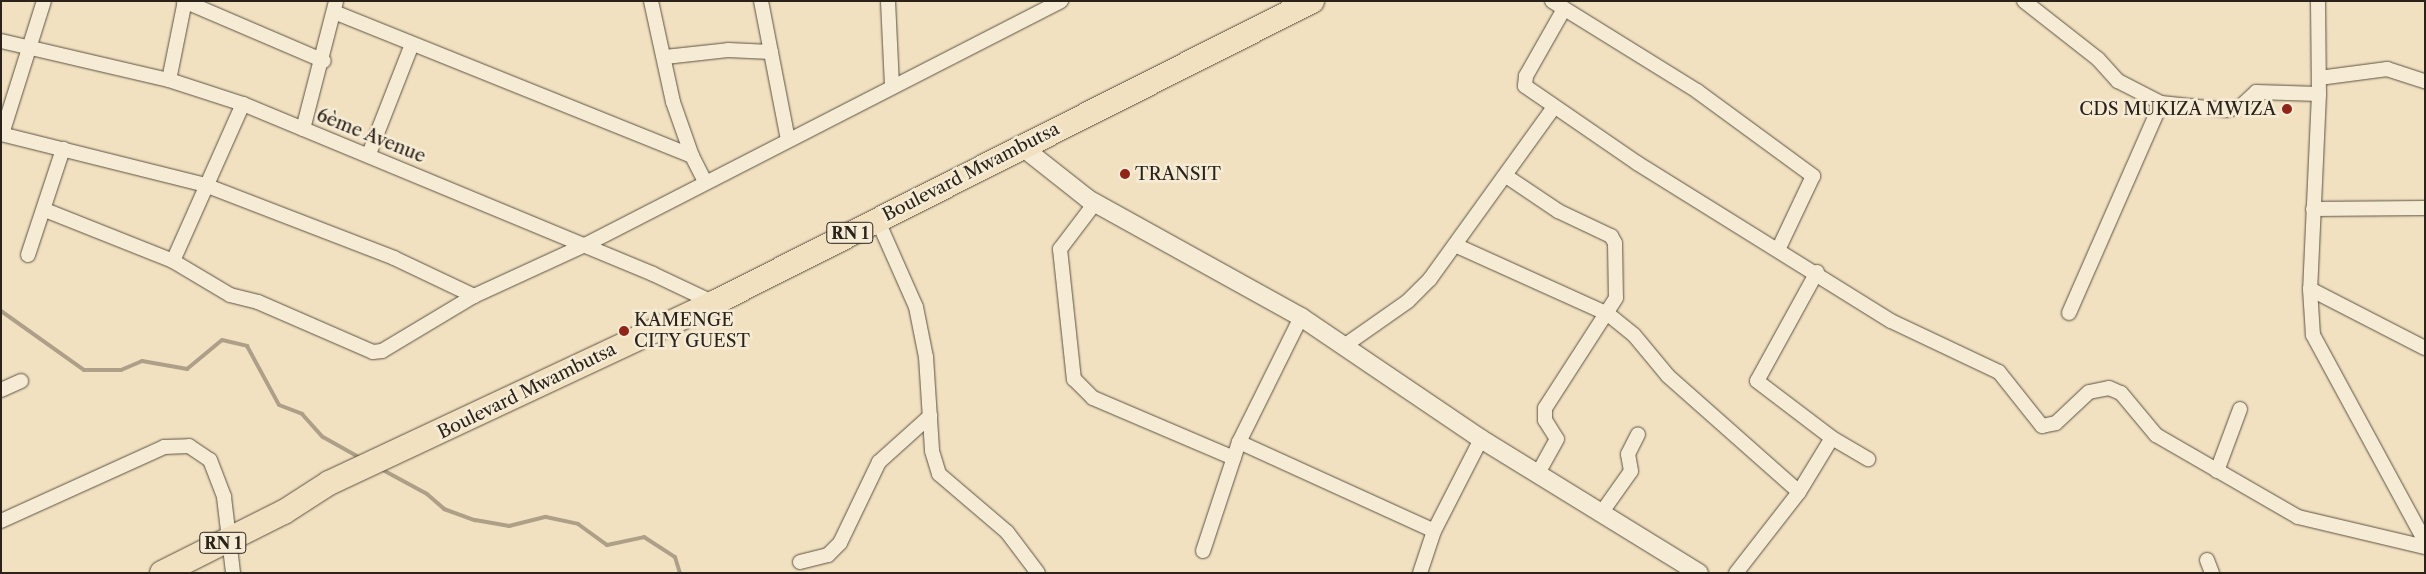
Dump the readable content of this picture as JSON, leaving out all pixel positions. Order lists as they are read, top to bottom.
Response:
{
  "streets": {
    "highway": ["Boulevard Mwambutsa", "RN 1"],
    "street": ["6ème Avenue"]
  },
  "crossings": [
    ["6ème Avenue", "Boulevard Mwambutsa"]
  ],
  "places": ["CDS MUKIZA MWIZA", "TRANSIT", "KAMENGE CITY GUEST"]
}
